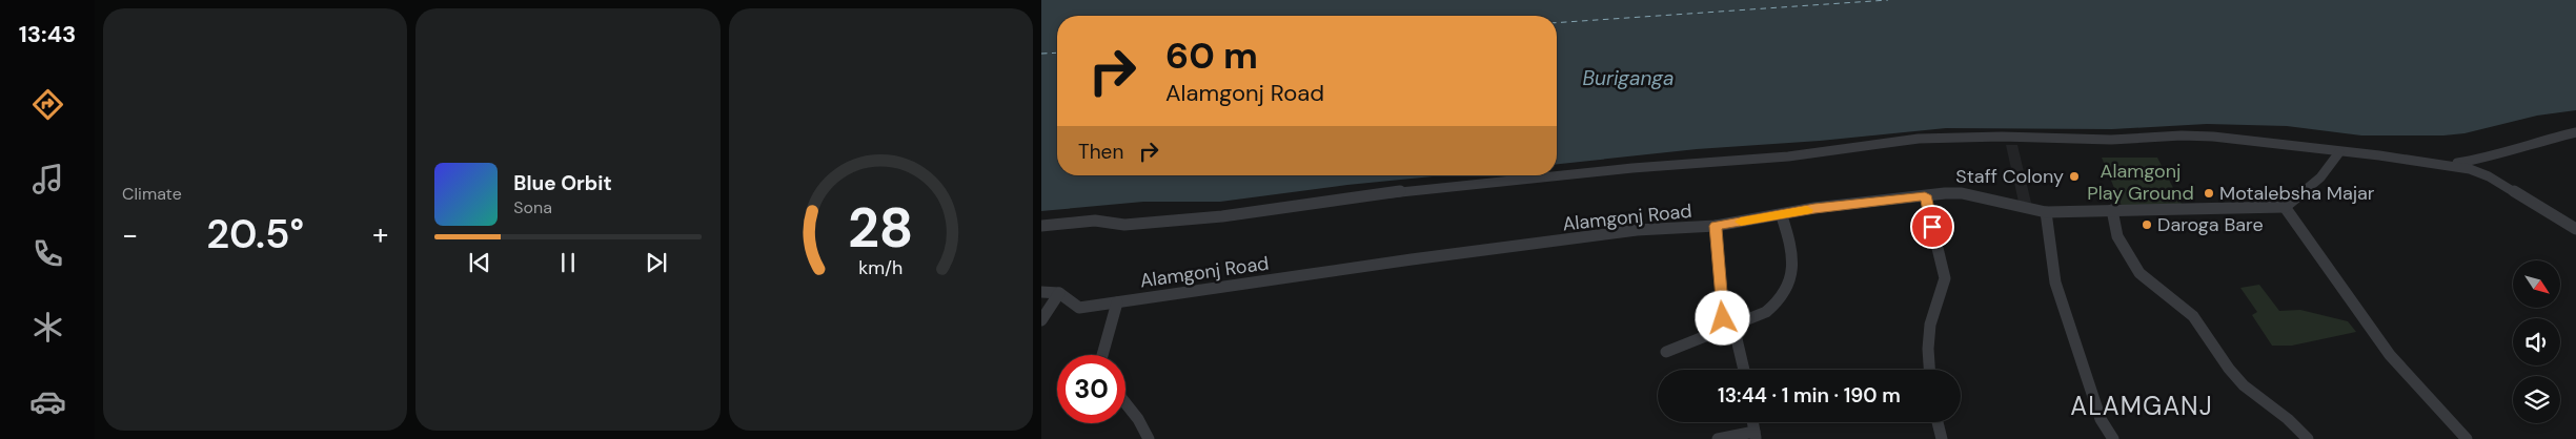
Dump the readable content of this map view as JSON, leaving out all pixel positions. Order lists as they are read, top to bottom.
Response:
{
  "streets": {
    "street": ["Alamgonj Road"]
  },
  "districts": ["ALAMGANJ"],
  "water": ["Buriganga"],
  "parks": ["Alamgonj Play Ground"],
  "places": ["Staff Colony", "Motalebsha Majar", "Daroga Bare"],
  "north": "bottom right",
  "page": {
    "tabs": "13:43",
    "tile": "Climate",
    "turn": ["60 m", "Alamgonj Road"],
    "then": "Then",
    "song": ["Blue Orbit", "Sona"],
    "heat": ["−", "20.5°", "+"],
    "limit": "30",
    "trip": "13:44 · 1 min · 190 m",
    "gauge": ["28", "km/h"]
  }
}
